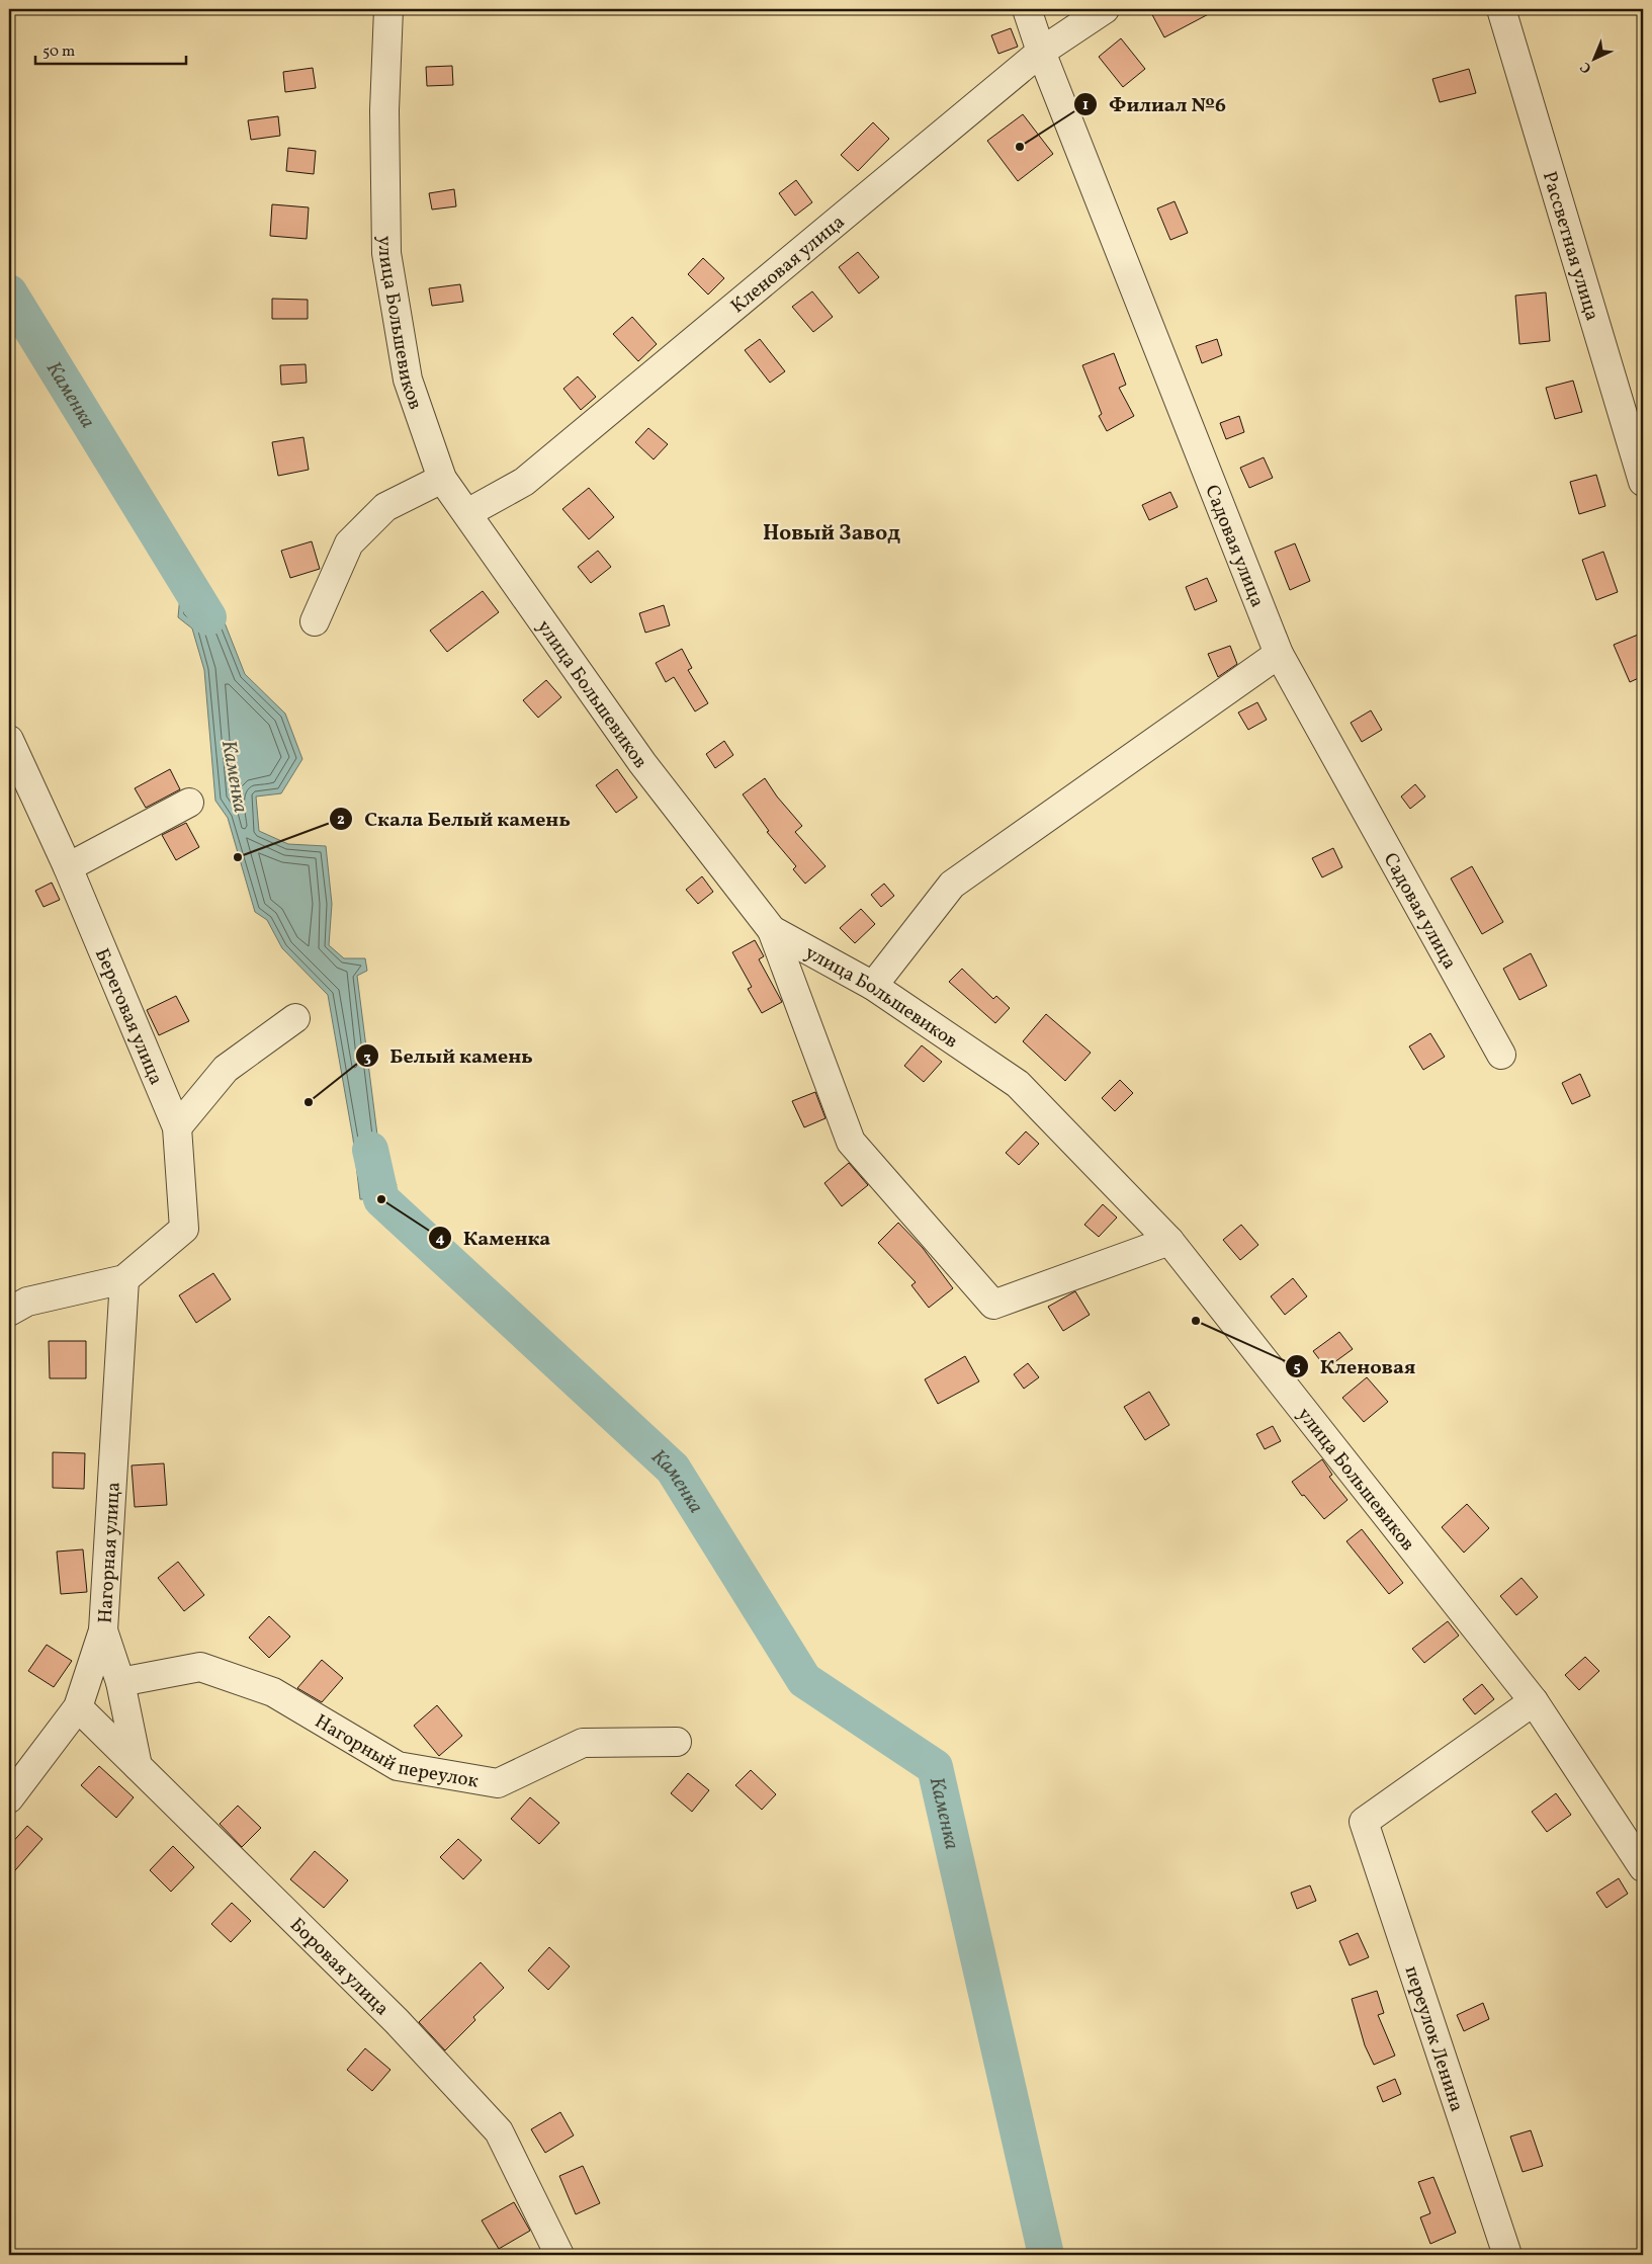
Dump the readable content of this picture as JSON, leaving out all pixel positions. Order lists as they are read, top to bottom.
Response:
{
  "streets": {
    "street": [
      "Рассветная улица",
      "Кленовая улица",
      "улица Большевиков",
      "Садовая улица",
      "Береговая улица",
      "Нагорная улица",
      "Нагорный переулок",
      "Боровая улица",
      "переулок Ленина"
    ]
  },
  "crossings": [
    ["Кленовая улица", "улица Большевиков"],
    ["Кленовая улица", "Садовая улица"],
    ["улица Большевиков", "переулок Ленина"],
    ["Береговая улица", "Нагорная улица"],
    ["Нагорная улица", "Боровая улица"]
  ],
  "districts": ["Новый Завод"],
  "water": ["Каменка"],
  "places": [
    "Филиал №6",
    "Скала Белый камень",
    "Белый камень",
    "Каменка",
    "Кленовая"
  ],
  "scale_bar": "50 m",
  "north": "bottom left"
}
